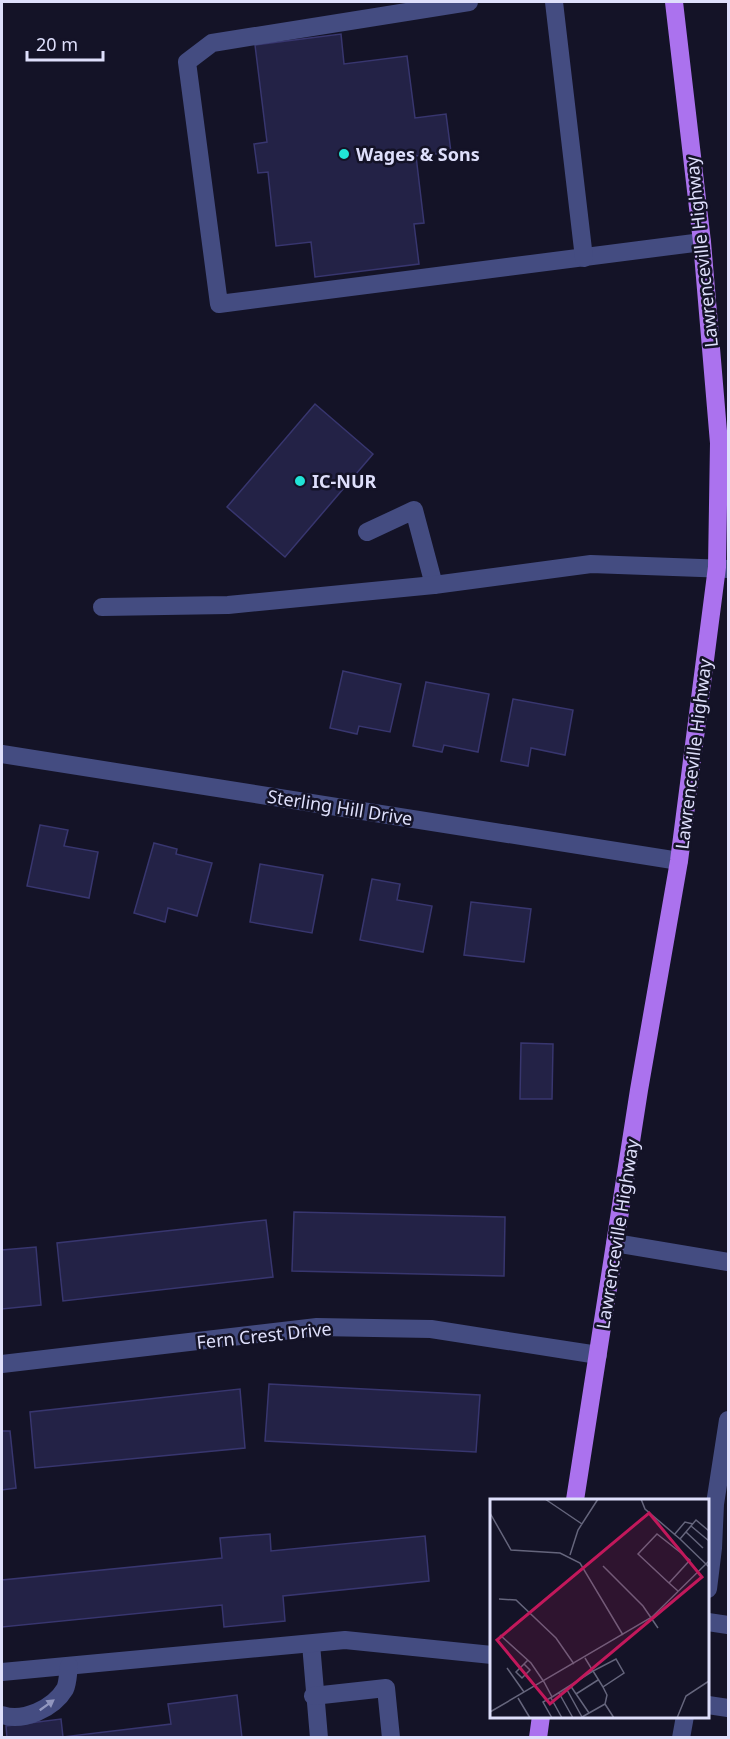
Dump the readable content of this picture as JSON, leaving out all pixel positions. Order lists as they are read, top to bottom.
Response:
{
  "streets": {
    "main road": ["Lawrenceville Highway"],
    "street": ["Sterling Hill Drive", "Fern Crest Drive"]
  },
  "crossings": [
    ["Lawrenceville Highway", "Sterling Hill Drive"],
    ["Lawrenceville Highway", "Fern Crest Drive"]
  ],
  "places": ["Wages & Sons", "IC-NUR"],
  "scale_bar": "20 m"
}
